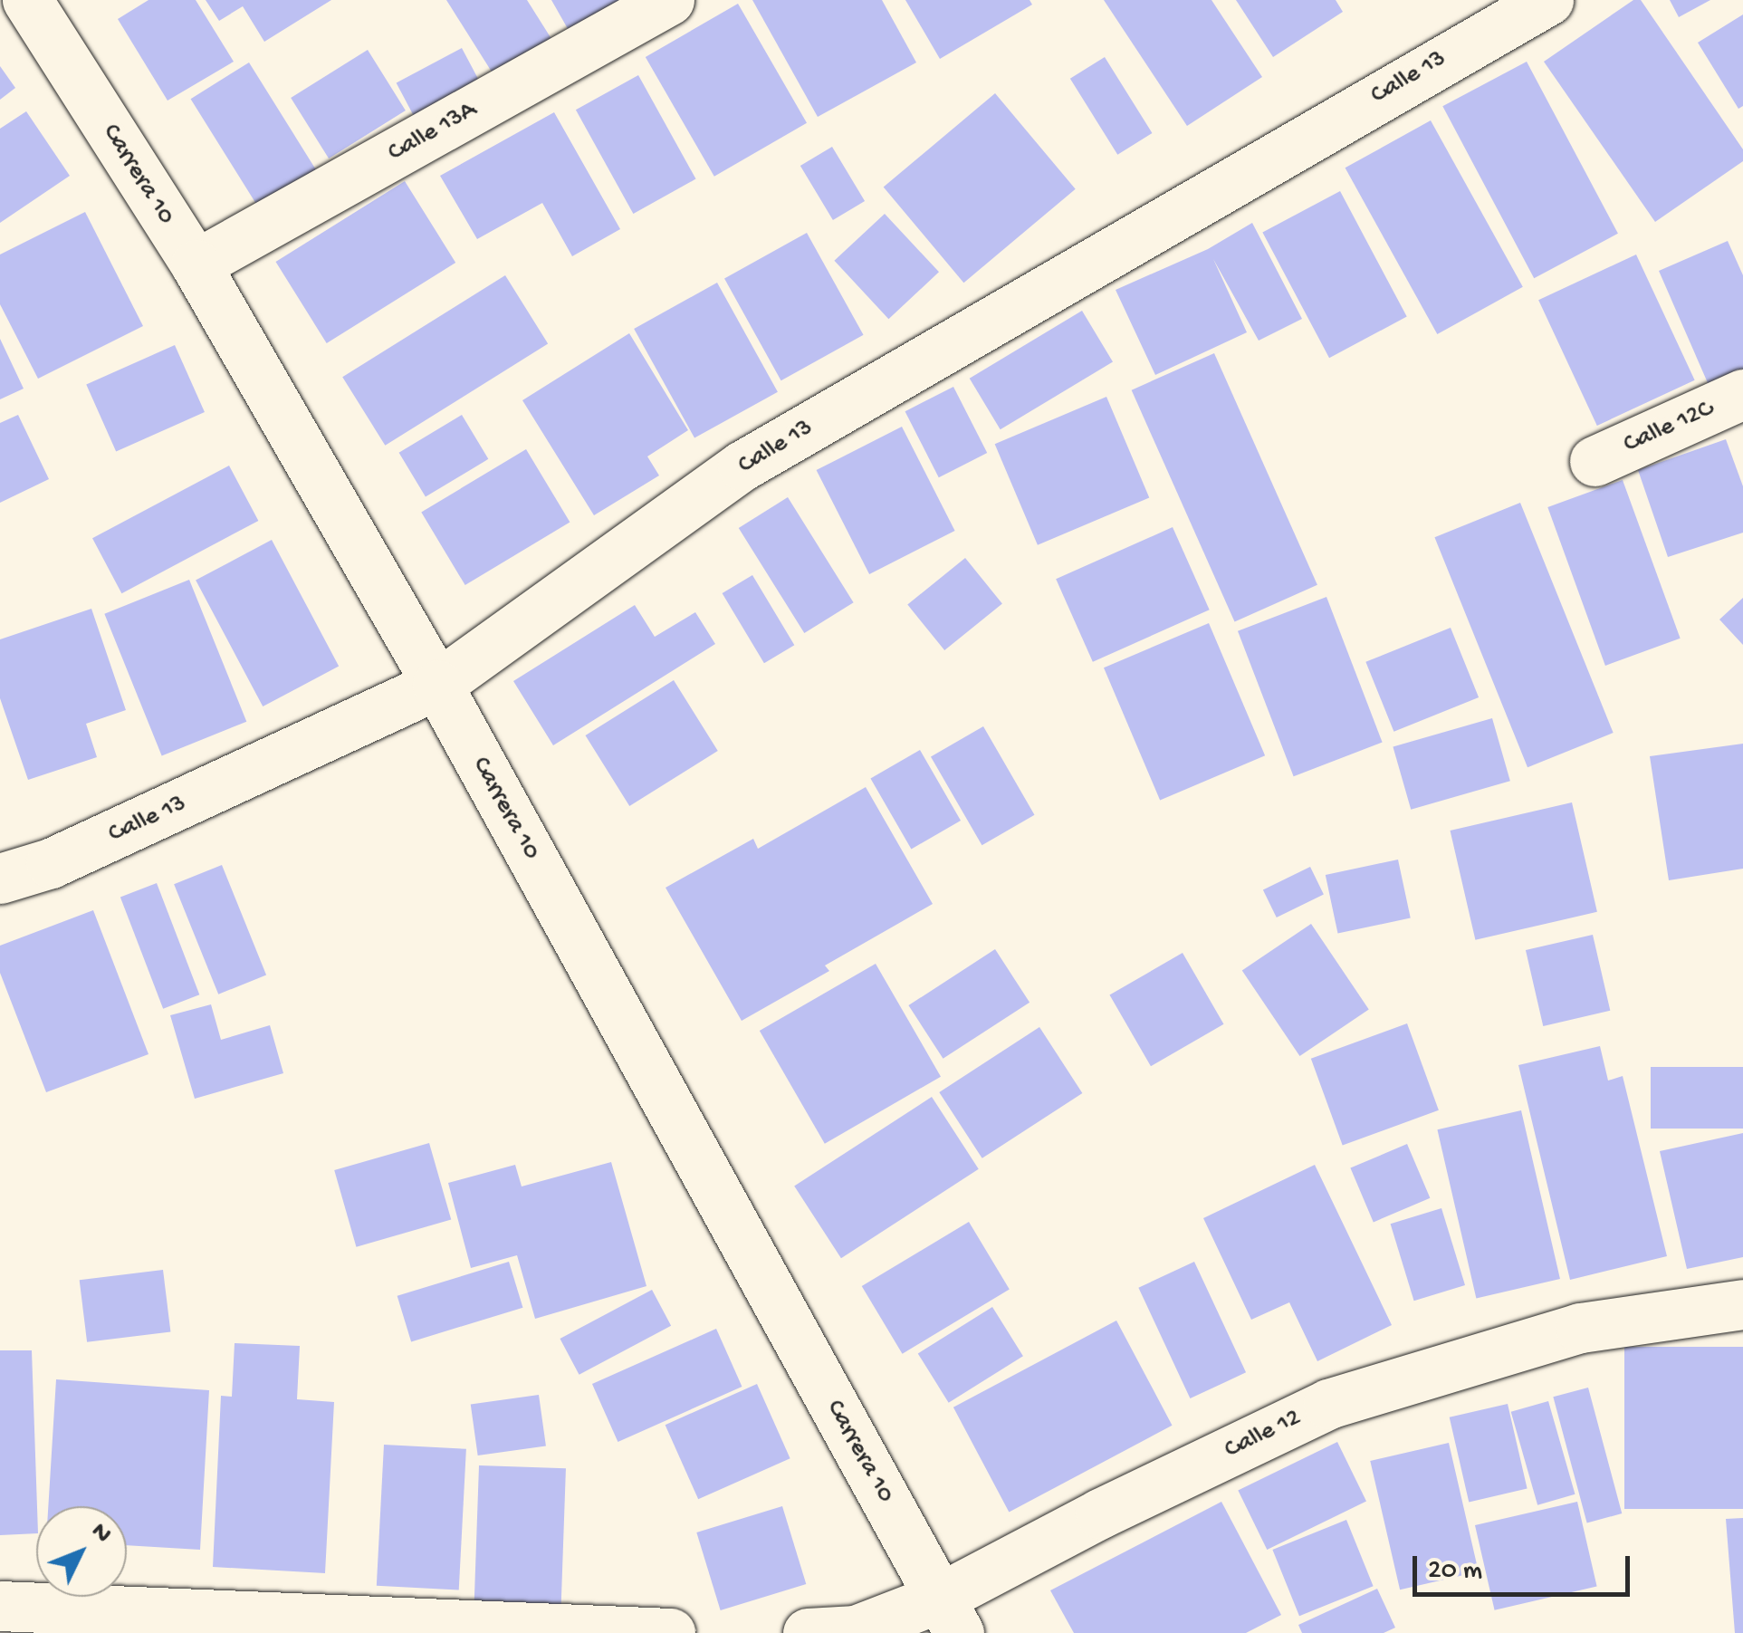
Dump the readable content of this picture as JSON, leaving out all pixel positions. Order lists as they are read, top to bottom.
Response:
{
  "streets": {
    "street": [
      "Calle 13",
      "Calle 13A",
      "Carrera 10",
      "Calle 12C",
      "Calle 12"
    ]
  },
  "crossings": [
    ["Calle 13", "Carrera 10"],
    ["Calle 13A", "Carrera 10"],
    ["Carrera 10", "Calle 12"]
  ],
  "scale_bar": "20 m",
  "north": "top right"
}
